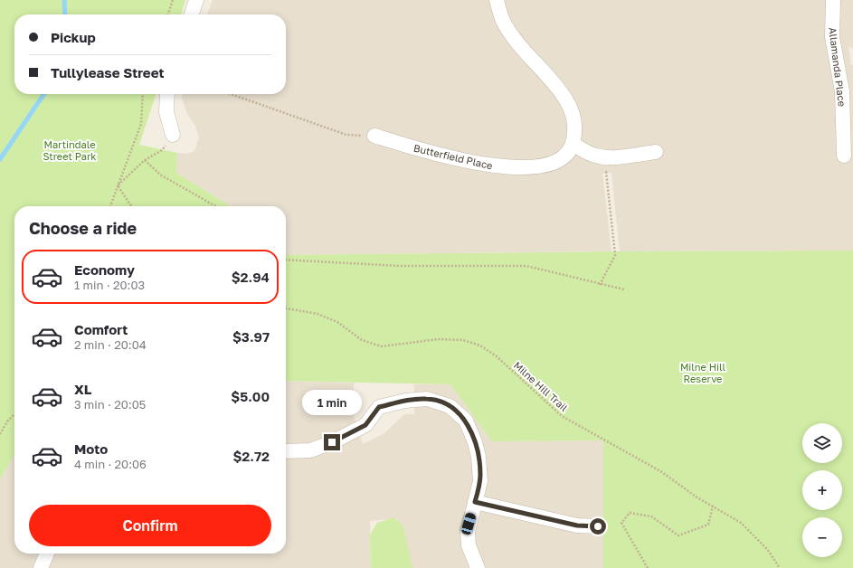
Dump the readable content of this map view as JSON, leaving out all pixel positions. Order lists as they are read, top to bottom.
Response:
{
  "streets": {
    "street": ["Allamanda Place", "Butterfield Place"],
    "path": ["Milne Hill Trail"]
  },
  "parks": ["Martindale Street Park", "Milne Hill Reserve"],
  "page": {
    "banner": ["Pickup", "Tullylease Street"],
    "heading": "Choose a ride",
    "list": [
      {
        "name": "Economy",
        "note": "1 min · 20:03",
        "value": "$2.94"
      },
      {
        "name": "Comfort",
        "note": "2 min · 20:04",
        "value": "$3.97"
      },
      {
        "name": "XL",
        "note": "3 min · 20:05",
        "value": "$5.00"
      },
      {
        "name": "Moto",
        "note": "4 min · 20:06",
        "value": "$2.72"
      }
    ],
    "bubble": "1 min",
    "map_buttons": ["+", "−"],
    "buttons": "Confirm"
  }
}
